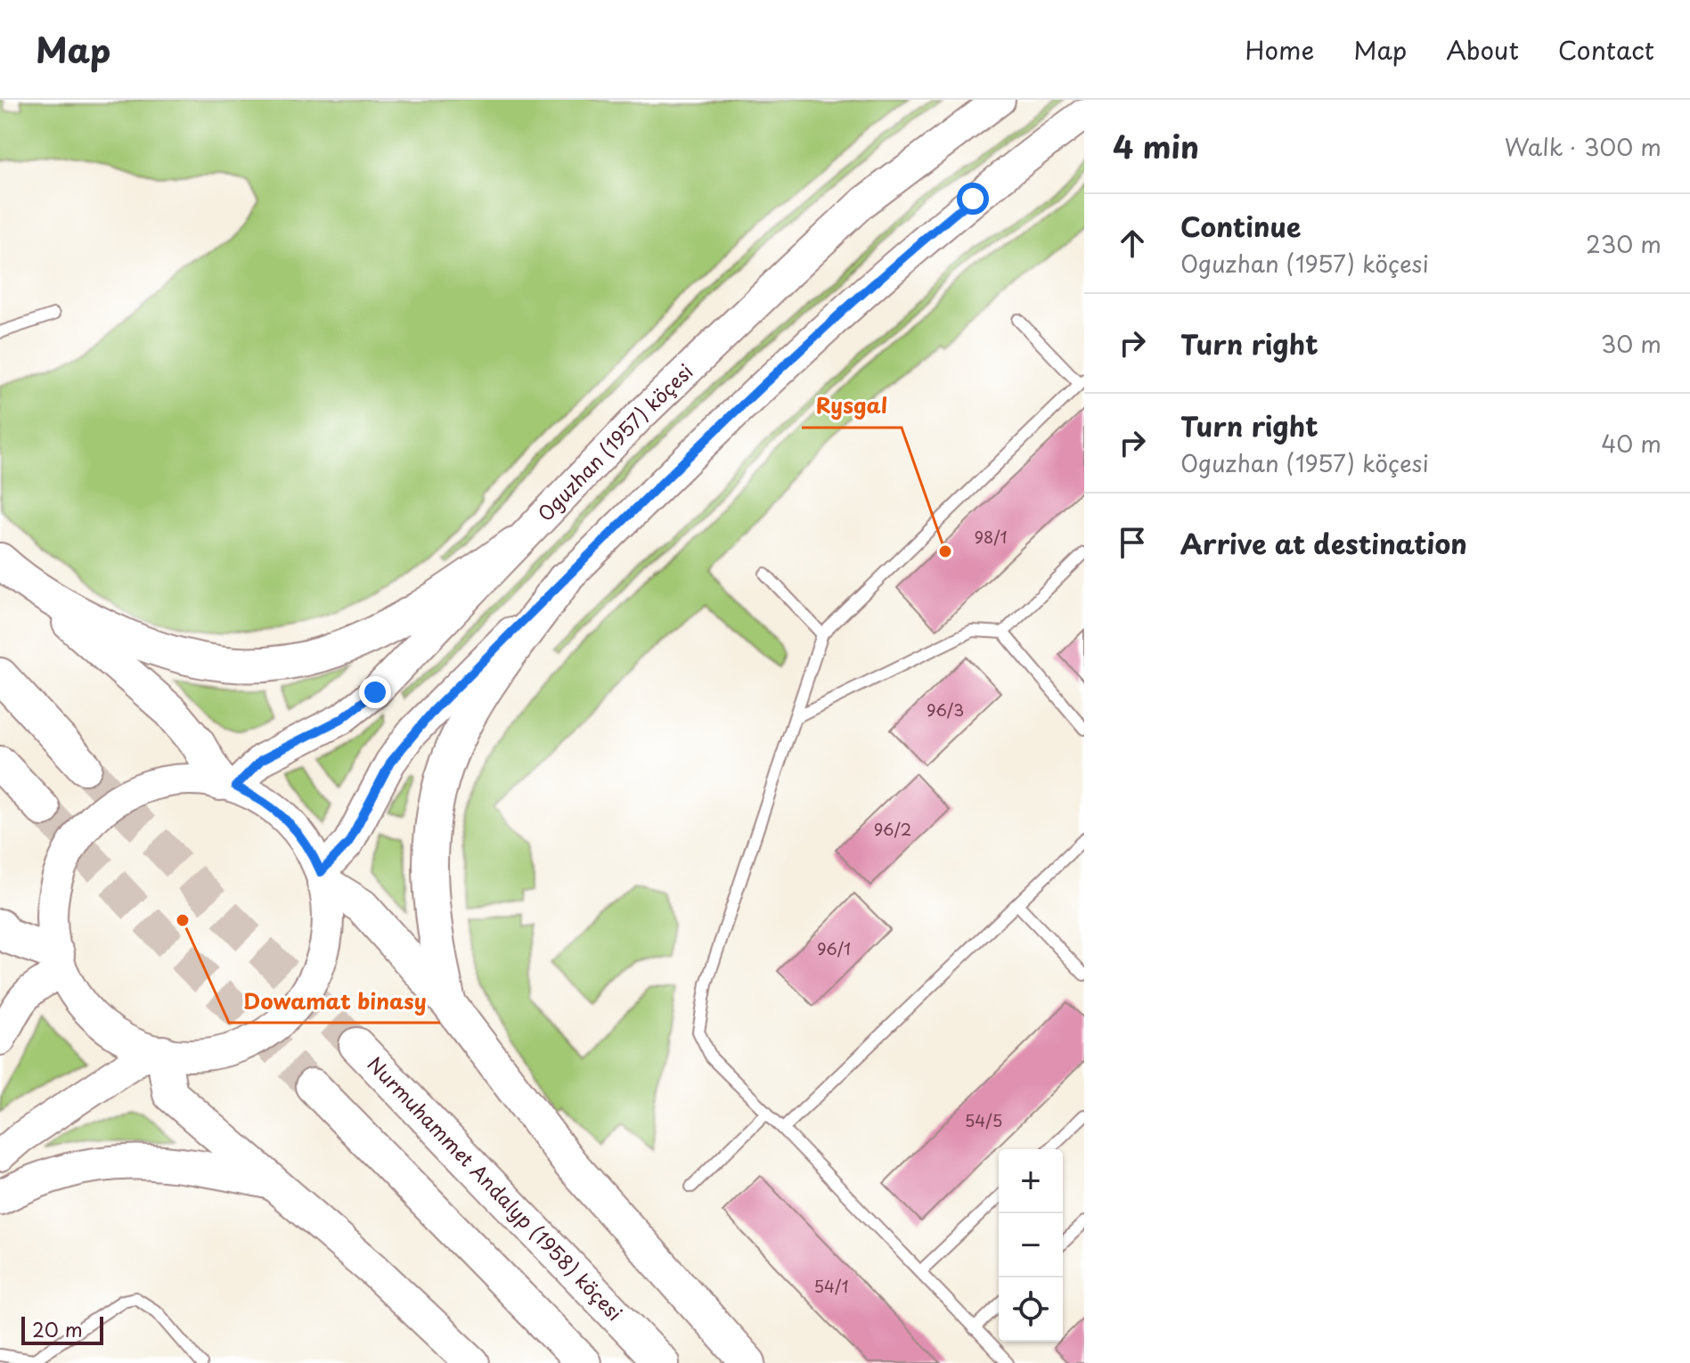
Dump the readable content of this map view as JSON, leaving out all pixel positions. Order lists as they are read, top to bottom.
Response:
{
  "streets": {
    "main road": ["Oguzhan (1957) köçesi", "Nurmuhammet Andalyp (1958) köçesi"]
  },
  "places": ["Rysgal", "Dowamat binasy"],
  "house_numbers": [
    "98/1",
    "96/3",
    "96/2",
    "96/1",
    "54/5",
    "54/1"
  ],
  "scale_bar": "20 m",
  "page": {
    "header": "Map",
    "nav": [
      "Home",
      "Map",
      "About",
      "Contact"
    ],
    "heading": ["4 min", "Walk · 300 m"],
    "list": [
      ["Continue", "Oguzhan (1957) köçesi", "230 m"],
      ["Turn right", "30 m"],
      ["Turn right", "Oguzhan (1957) köçesi", "40 m"],
      "Arrive at destination"
    ],
    "map_buttons": ["+", "−"],
    "scale": "20 m"
  }
}
